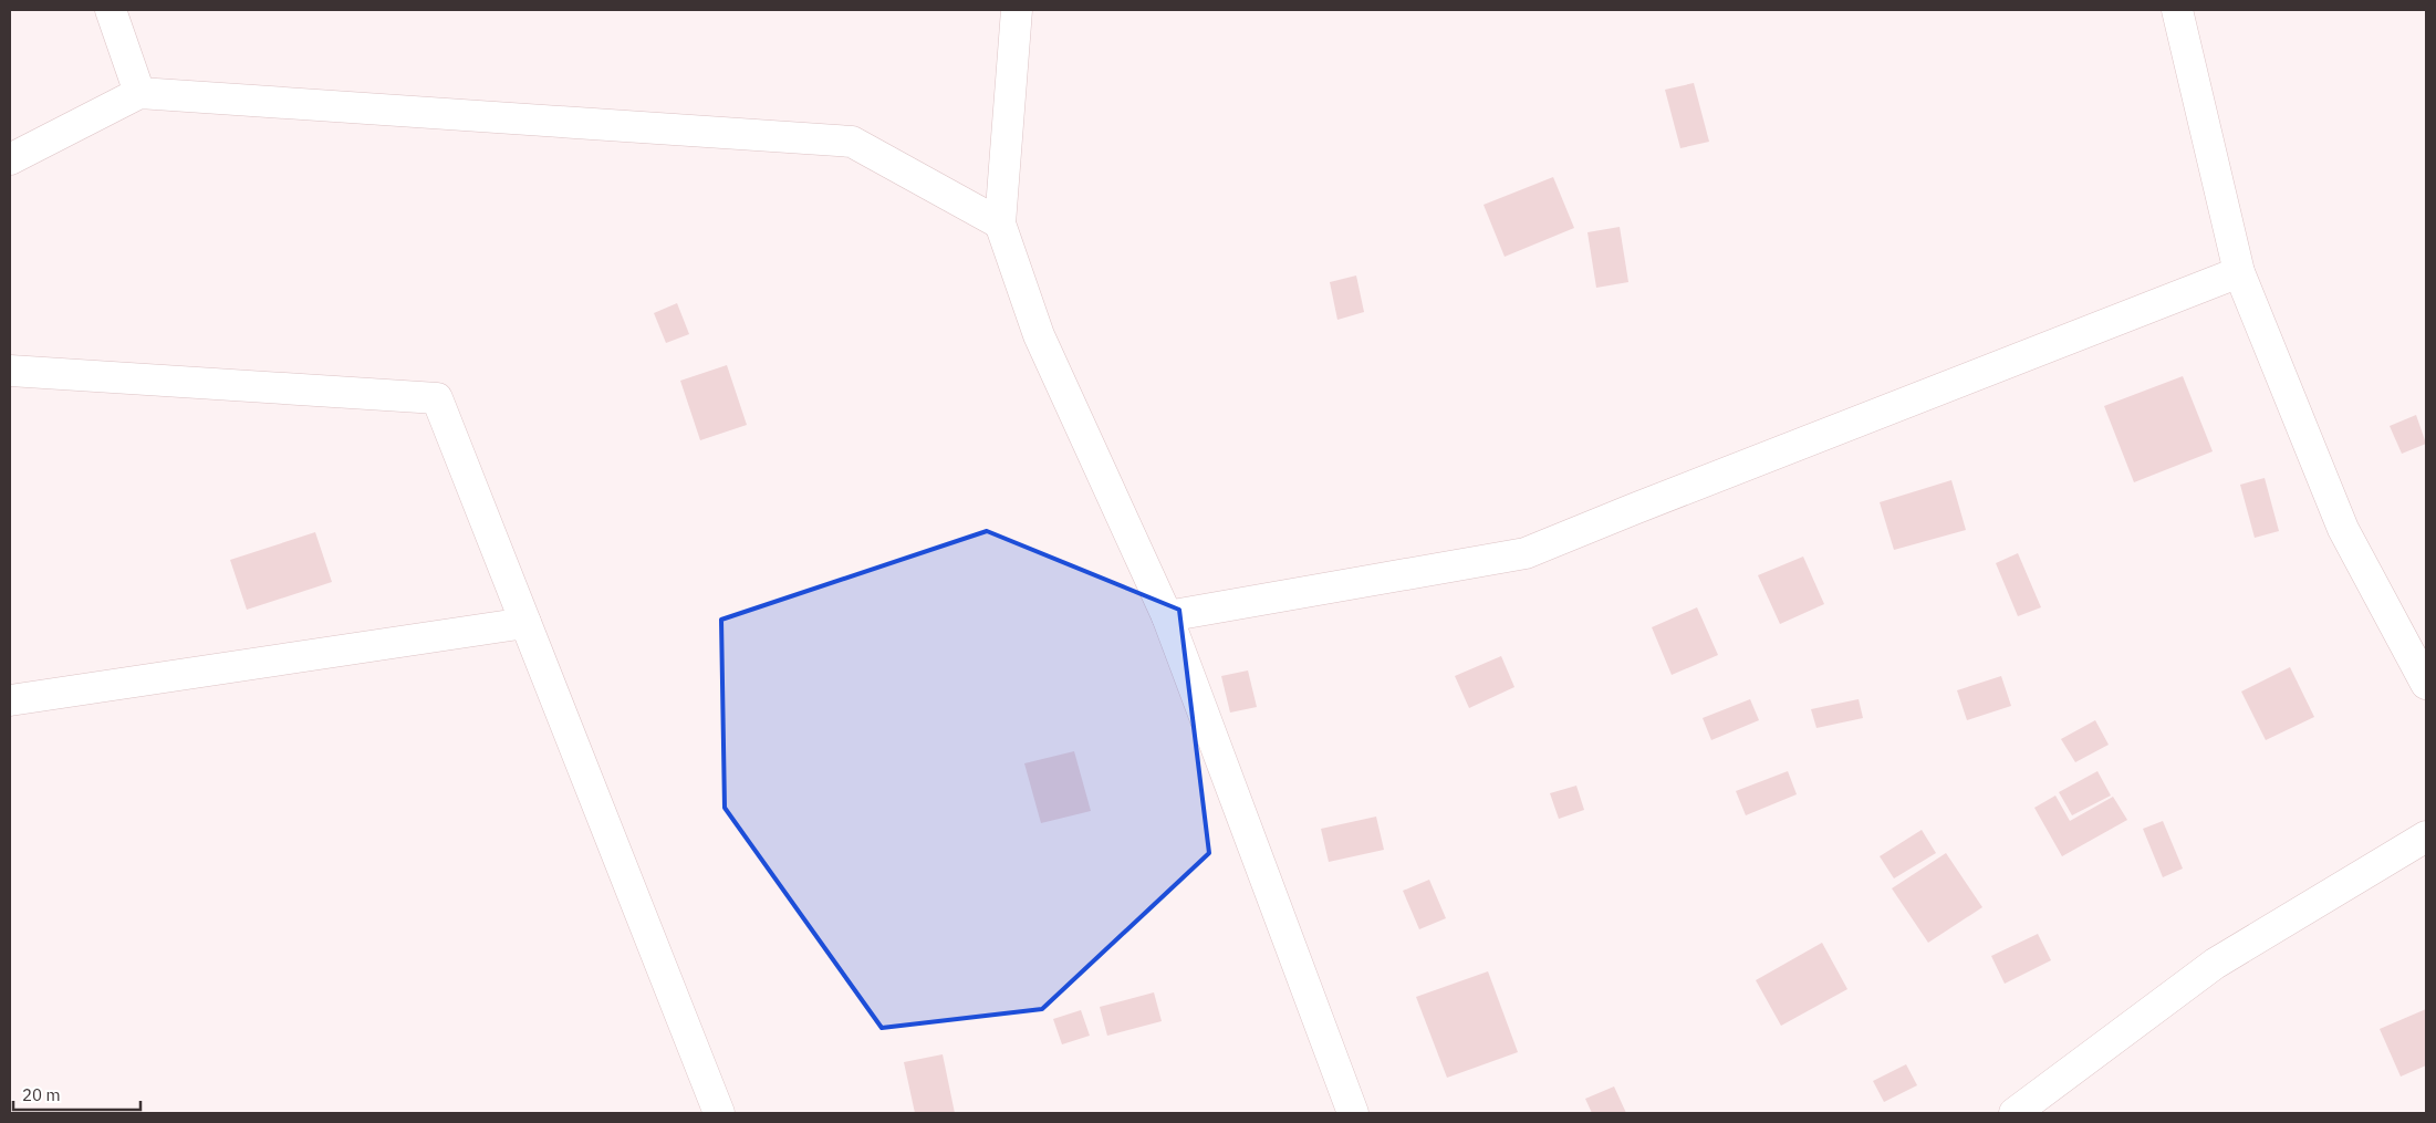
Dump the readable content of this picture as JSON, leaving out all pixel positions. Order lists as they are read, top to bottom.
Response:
{
  "scale_bar": "20 m"
}
